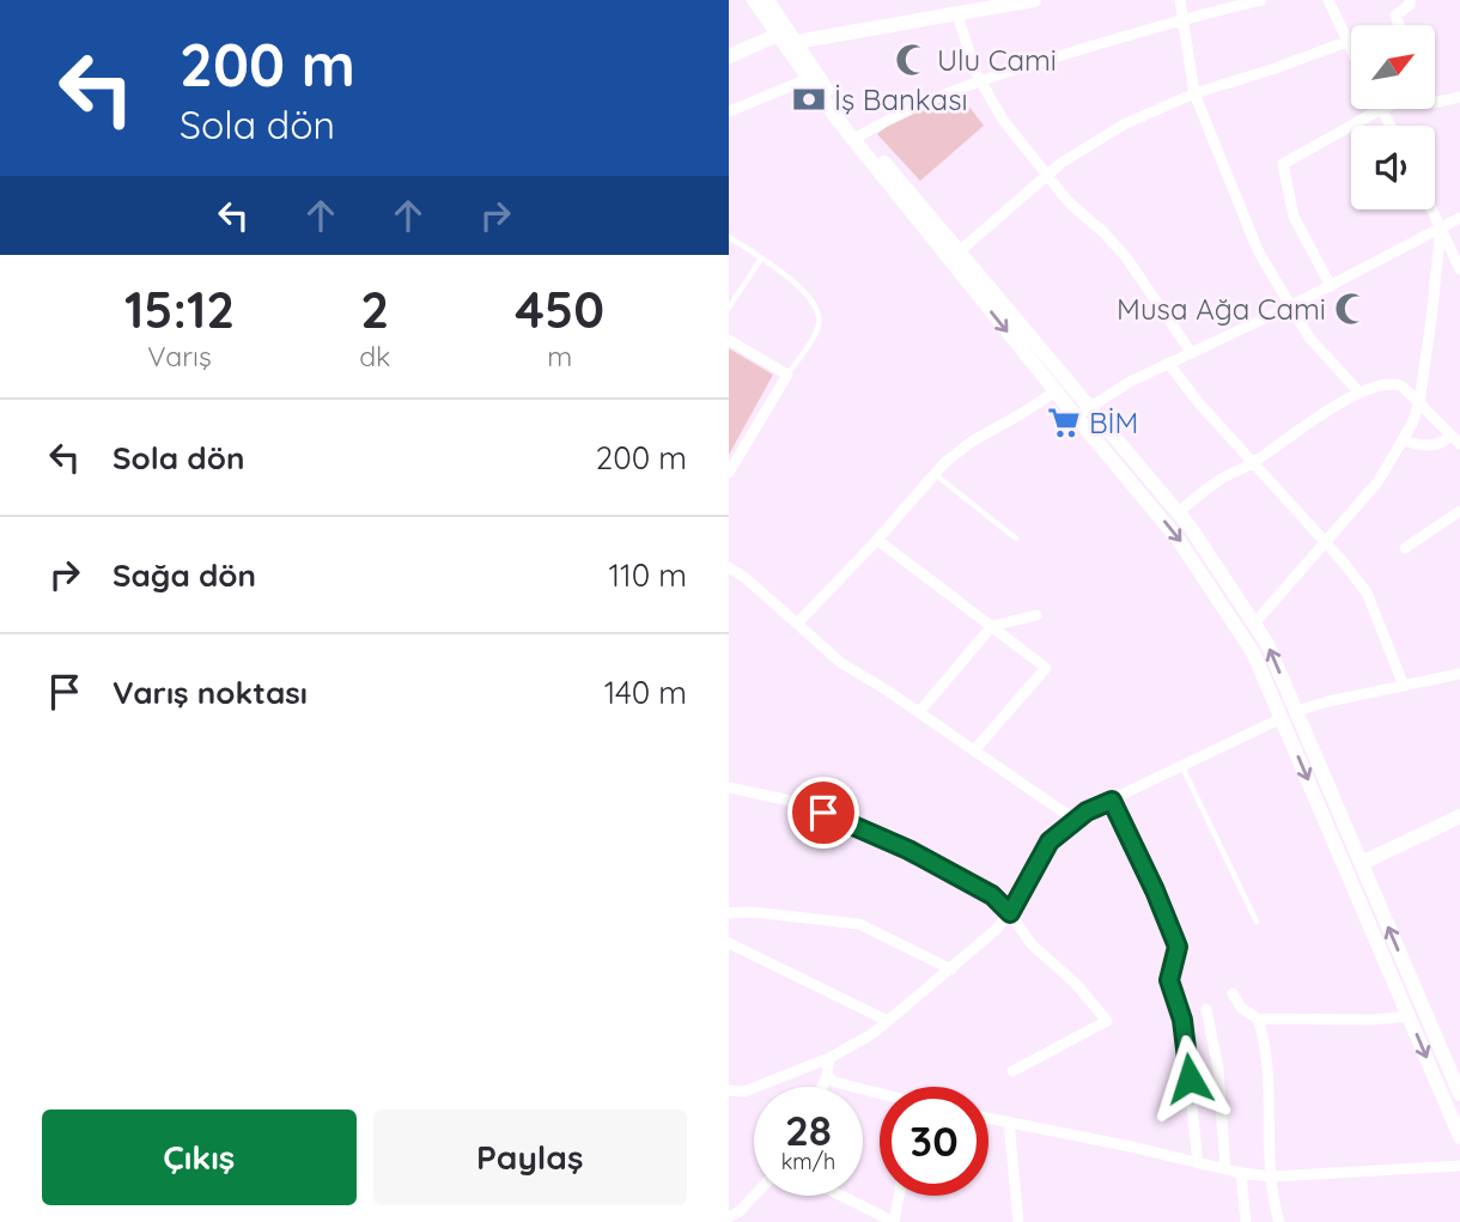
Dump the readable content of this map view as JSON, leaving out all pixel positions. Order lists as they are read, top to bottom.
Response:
{
  "places": {
    "mosque": ["Ulu Cami", "Musa Ağa Cami"],
    "bank": ["İş Bankası"],
    "supermarket": ["BİM"]
  },
  "north": "top right",
  "page": {
    "turn": ["200 m", "Sola dön"],
    "eta": [
      "15:12",
      "Varış",
      "2",
      "dk",
      "450",
      "m"
    ],
    "list": [
      {
        "name": "Sola dön",
        "value": "200 m"
      },
      {
        "name": "Sağa dön",
        "value": "110 m"
      },
      {
        "name": "Varış noktası",
        "value": "140 m"
      }
    ],
    "speed": "28 km/h",
    "limit": "30",
    "buttons": ["Çıkış", "Paylaş"]
  }
}
